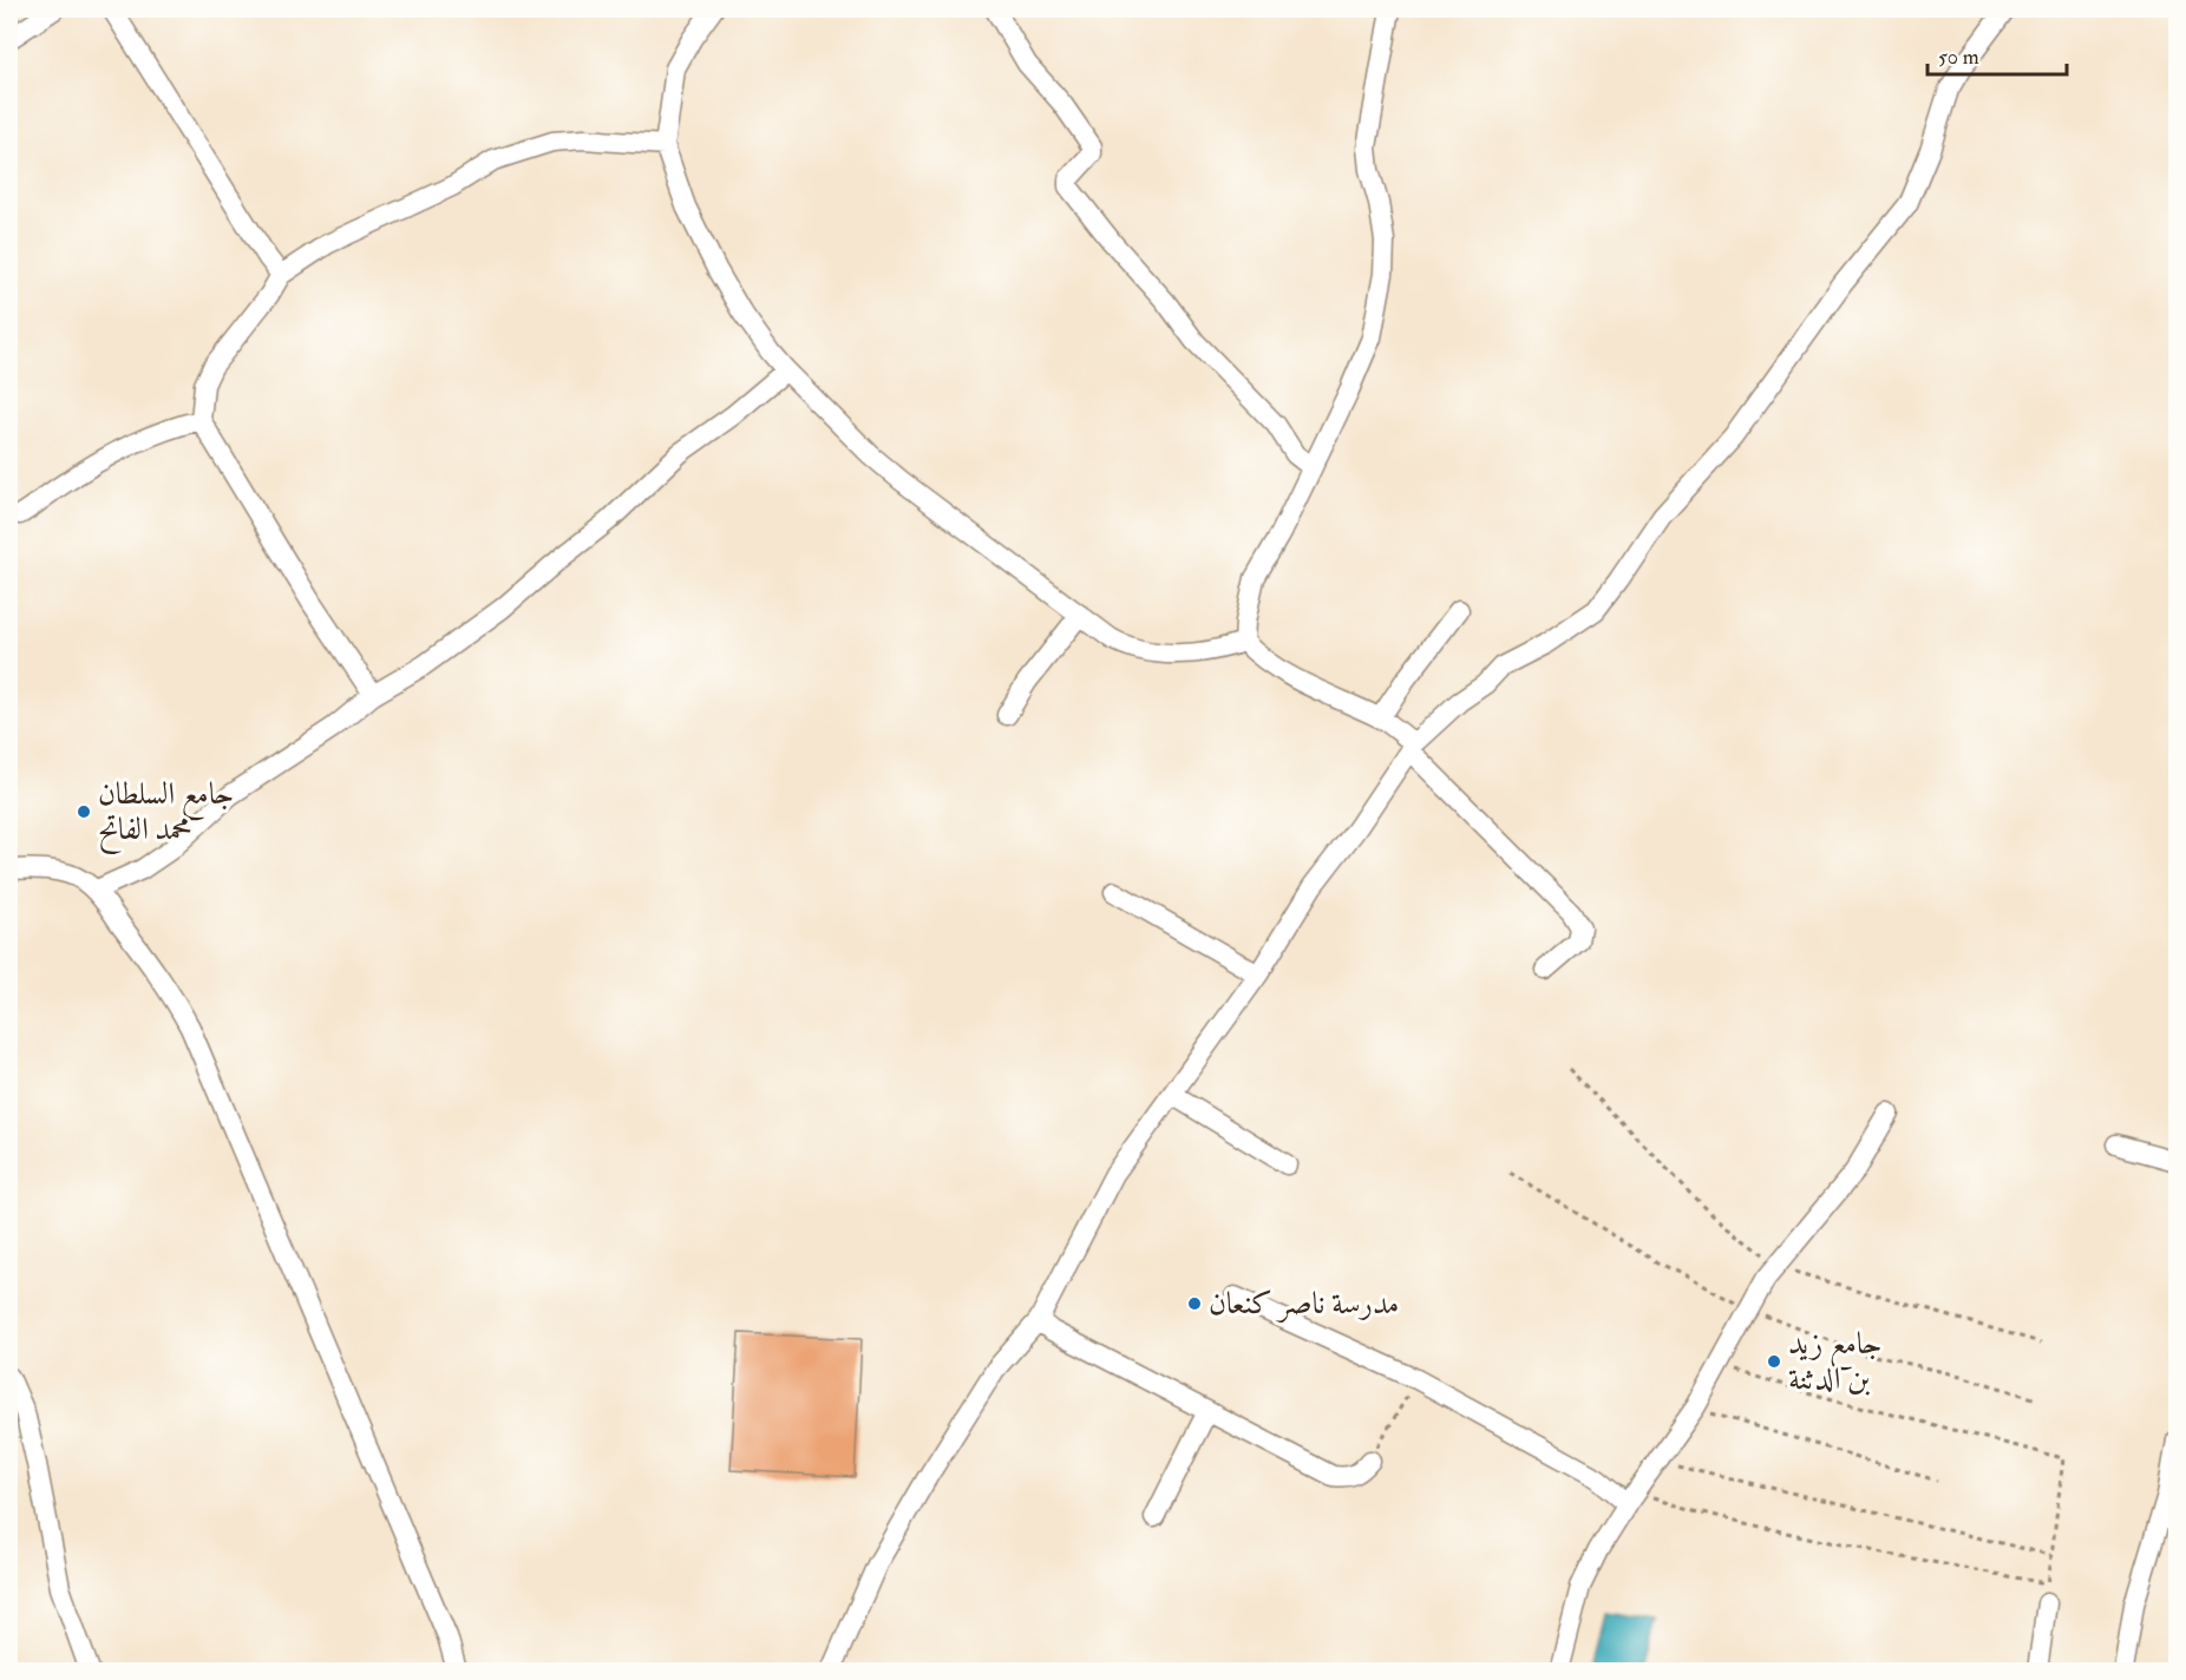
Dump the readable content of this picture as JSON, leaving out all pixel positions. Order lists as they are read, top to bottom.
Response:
{
  "places": ["جامع السلطان محمد الفاتح", "مدرسة ناصر كنعان", "جامع زيد بن الدثنة"],
  "scale_bar": "50 m"
}
